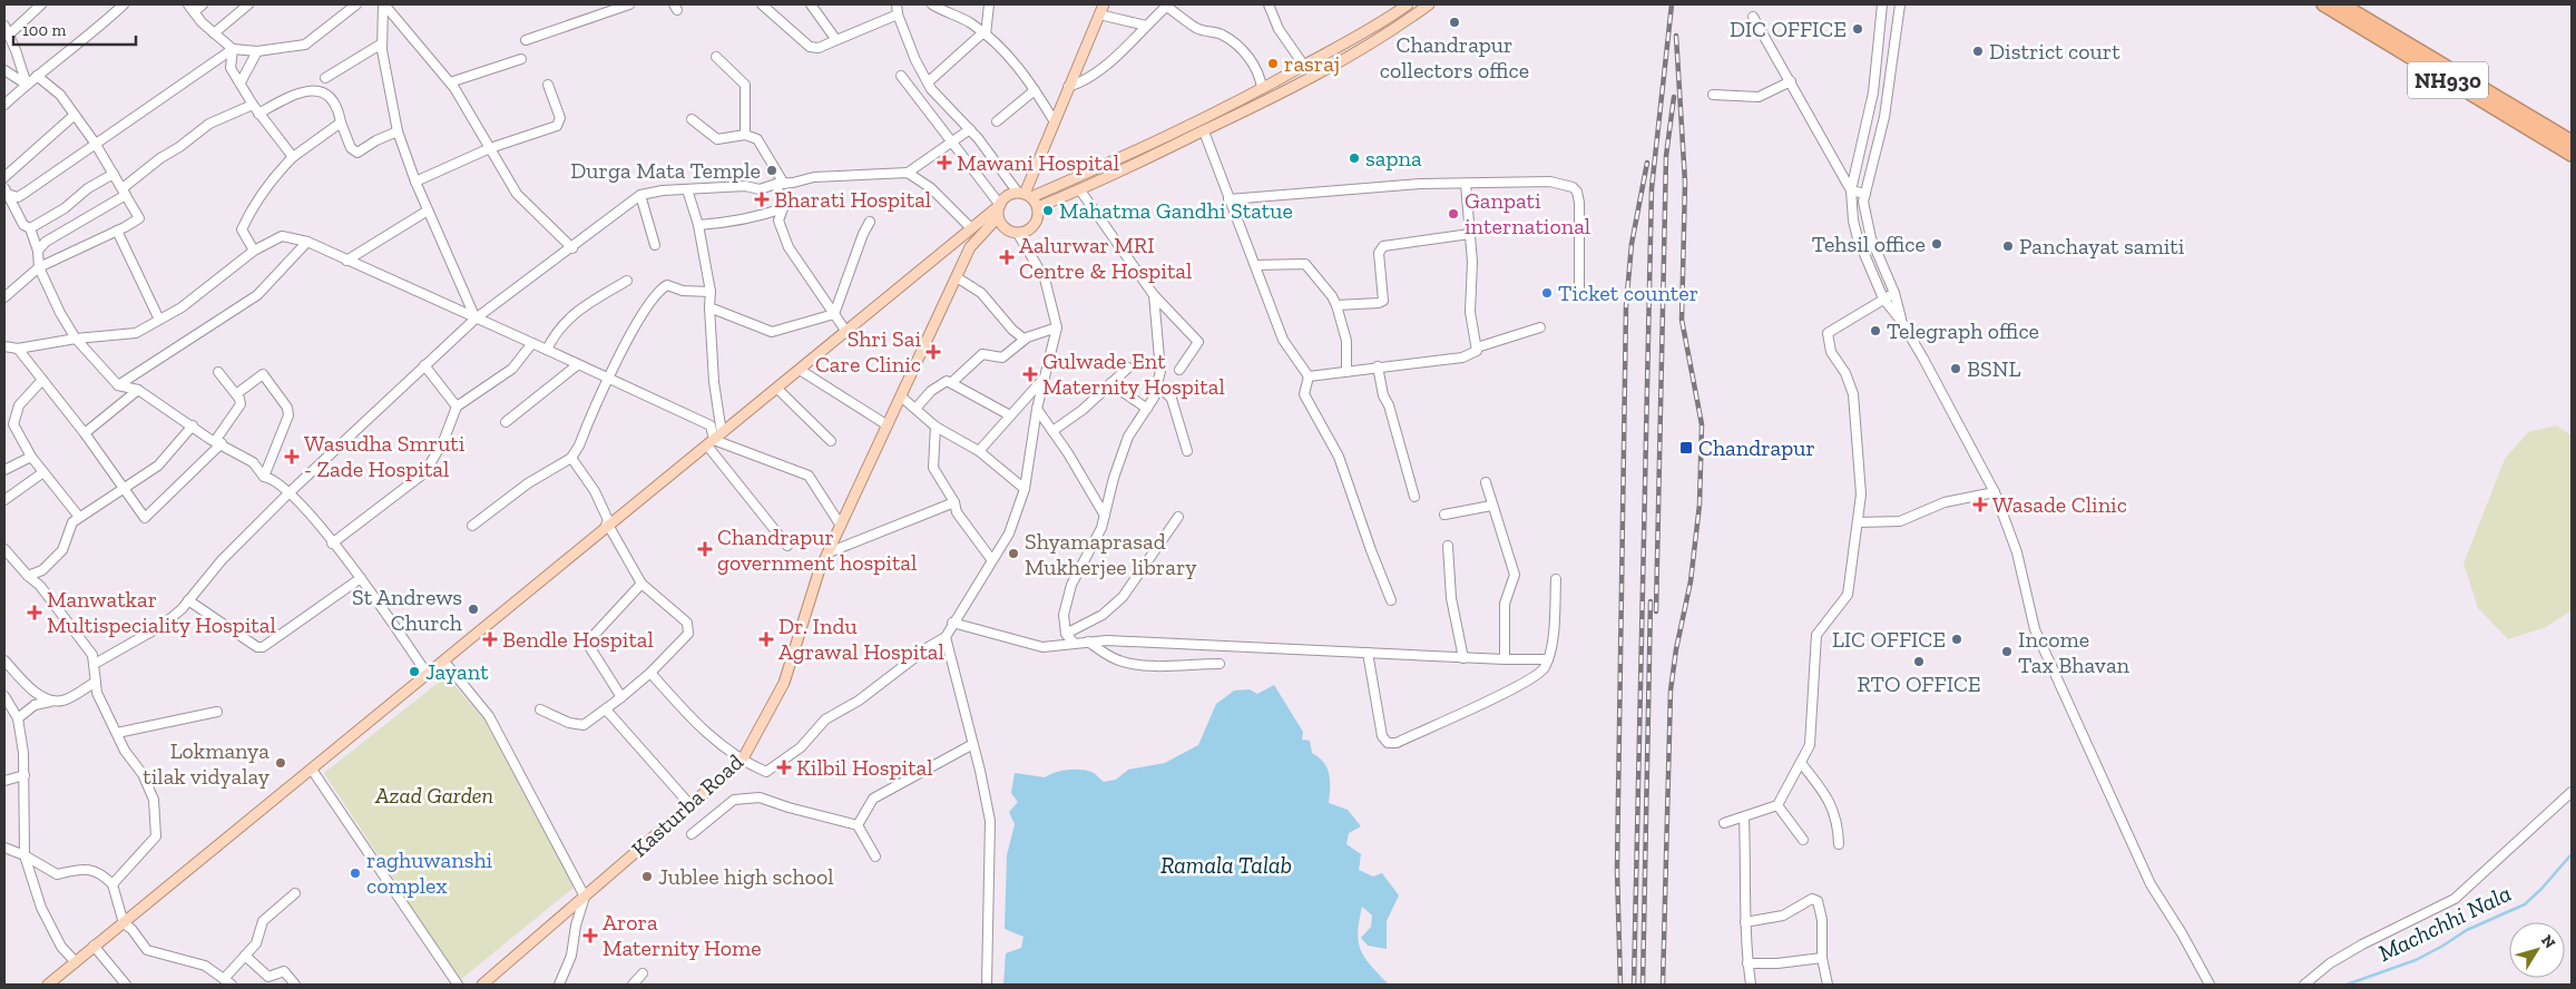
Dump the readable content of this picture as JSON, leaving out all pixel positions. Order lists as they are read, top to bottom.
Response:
{
  "streets": {
    "highway": ["NH930"],
    "main road": ["Kasturba Road"]
  },
  "water": ["Ramala Talab", "Machchhi Nala"],
  "parks": ["Azad Garden"],
  "places": {
    "other": [
      "Chandrapur collectors office",
      "DIC OFFICE",
      "District court",
      "rasraj",
      "sapna",
      "Durga Mata Temple",
      "Mahatma Gandhi Statue",
      "Ganpati international",
      "Tehsil office",
      "Panchayat samiti",
      "Ticket counter",
      "Telegraph office",
      "BSNL",
      "Shyamaprasad Mukherjee library",
      "St Andrews Church",
      "LIC OFFICE",
      "Income Tax Bhavan",
      "RTO OFFICE",
      "Jayant",
      "Lokmanya tilak vidyalay",
      "raghuwanshi complex",
      "Jublee high school"
    ],
    "health": [
      "Mawani Hospital",
      "Bharati Hospital",
      "Aalurwar MRI Centre & Hospital",
      "Shri Sai Care Clinic",
      "Gulwade Ent Maternity Hospital",
      "Wasudha Smruti - Zade Hospital",
      "Wasade Clinic",
      "Chandrapur government hospital",
      "Manwatkar Multispeciality Hospital",
      "Bendle Hospital",
      "Dr. Indu Agrawal Hospital",
      "Kilbil Hospital",
      "Arora Maternity Home"
    ],
    "transit": ["Chandrapur"]
  },
  "scale_bar": "100 m",
  "north": "top right"
}
